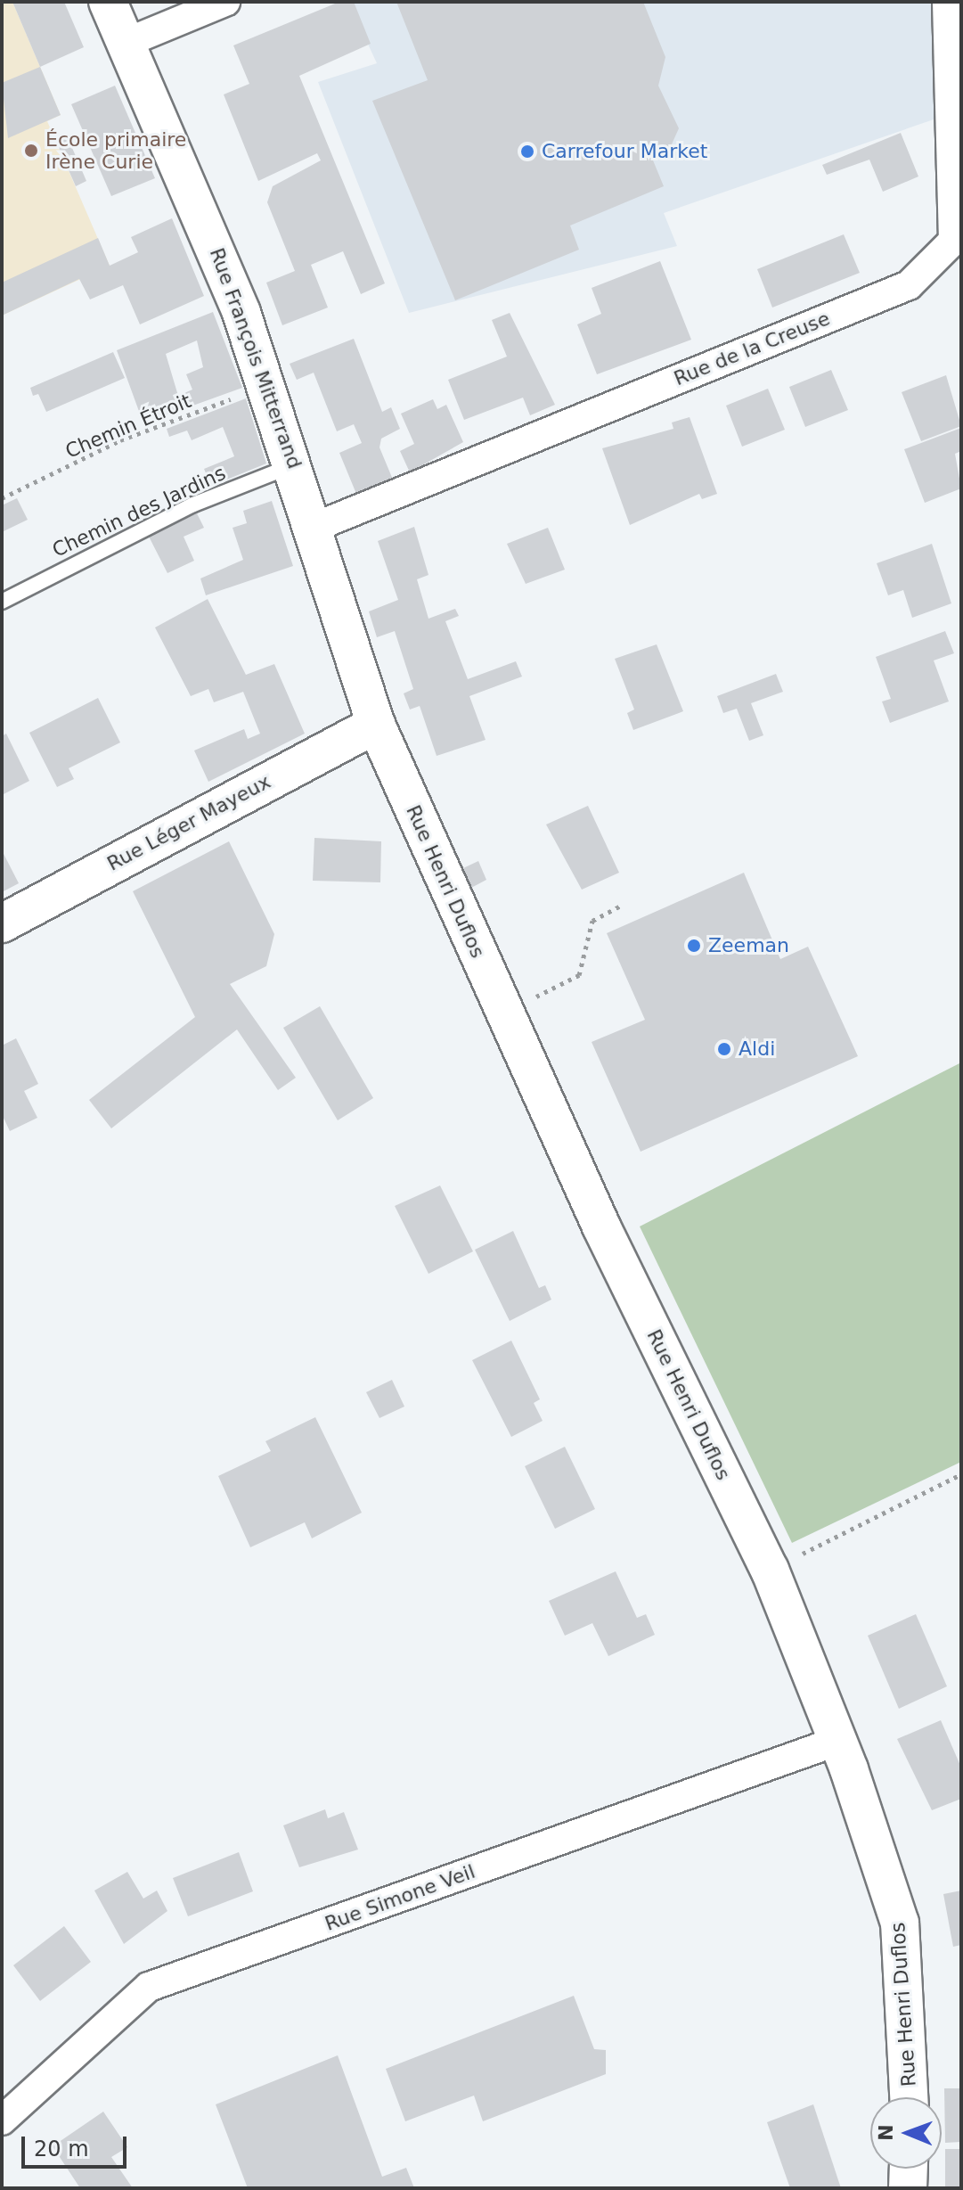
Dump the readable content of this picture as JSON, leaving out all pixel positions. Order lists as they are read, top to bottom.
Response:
{
  "streets": {
    "street": [
      "Rue de la Creuse",
      "Rue François Mitterrand",
      "Rue Léger Mayeux",
      "Rue Henri Duflos",
      "Rue Simone Veil"
    ],
    "lane": ["Chemin des Jardins"],
    "path": ["Chemin Étroit"]
  },
  "crossings": [
    ["Rue de la Creuse", "Rue François Mitterrand"],
    ["Rue François Mitterrand", "Chemin Étroit"],
    ["Rue François Mitterrand", "Chemin des Jardins"],
    ["Rue François Mitterrand", "Rue Léger Mayeux"],
    ["Rue François Mitterrand", "Rue Henri Duflos"],
    ["Rue Léger Mayeux", "Rue Henri Duflos"],
    ["Rue Henri Duflos", "Rue Simone Veil"]
  ],
  "places": [
    "École primaire Irène Curie",
    "Carrefour Market",
    "Zeeman",
    "Aldi"
  ],
  "scale_bar": "20 m",
  "north": "left"
}
